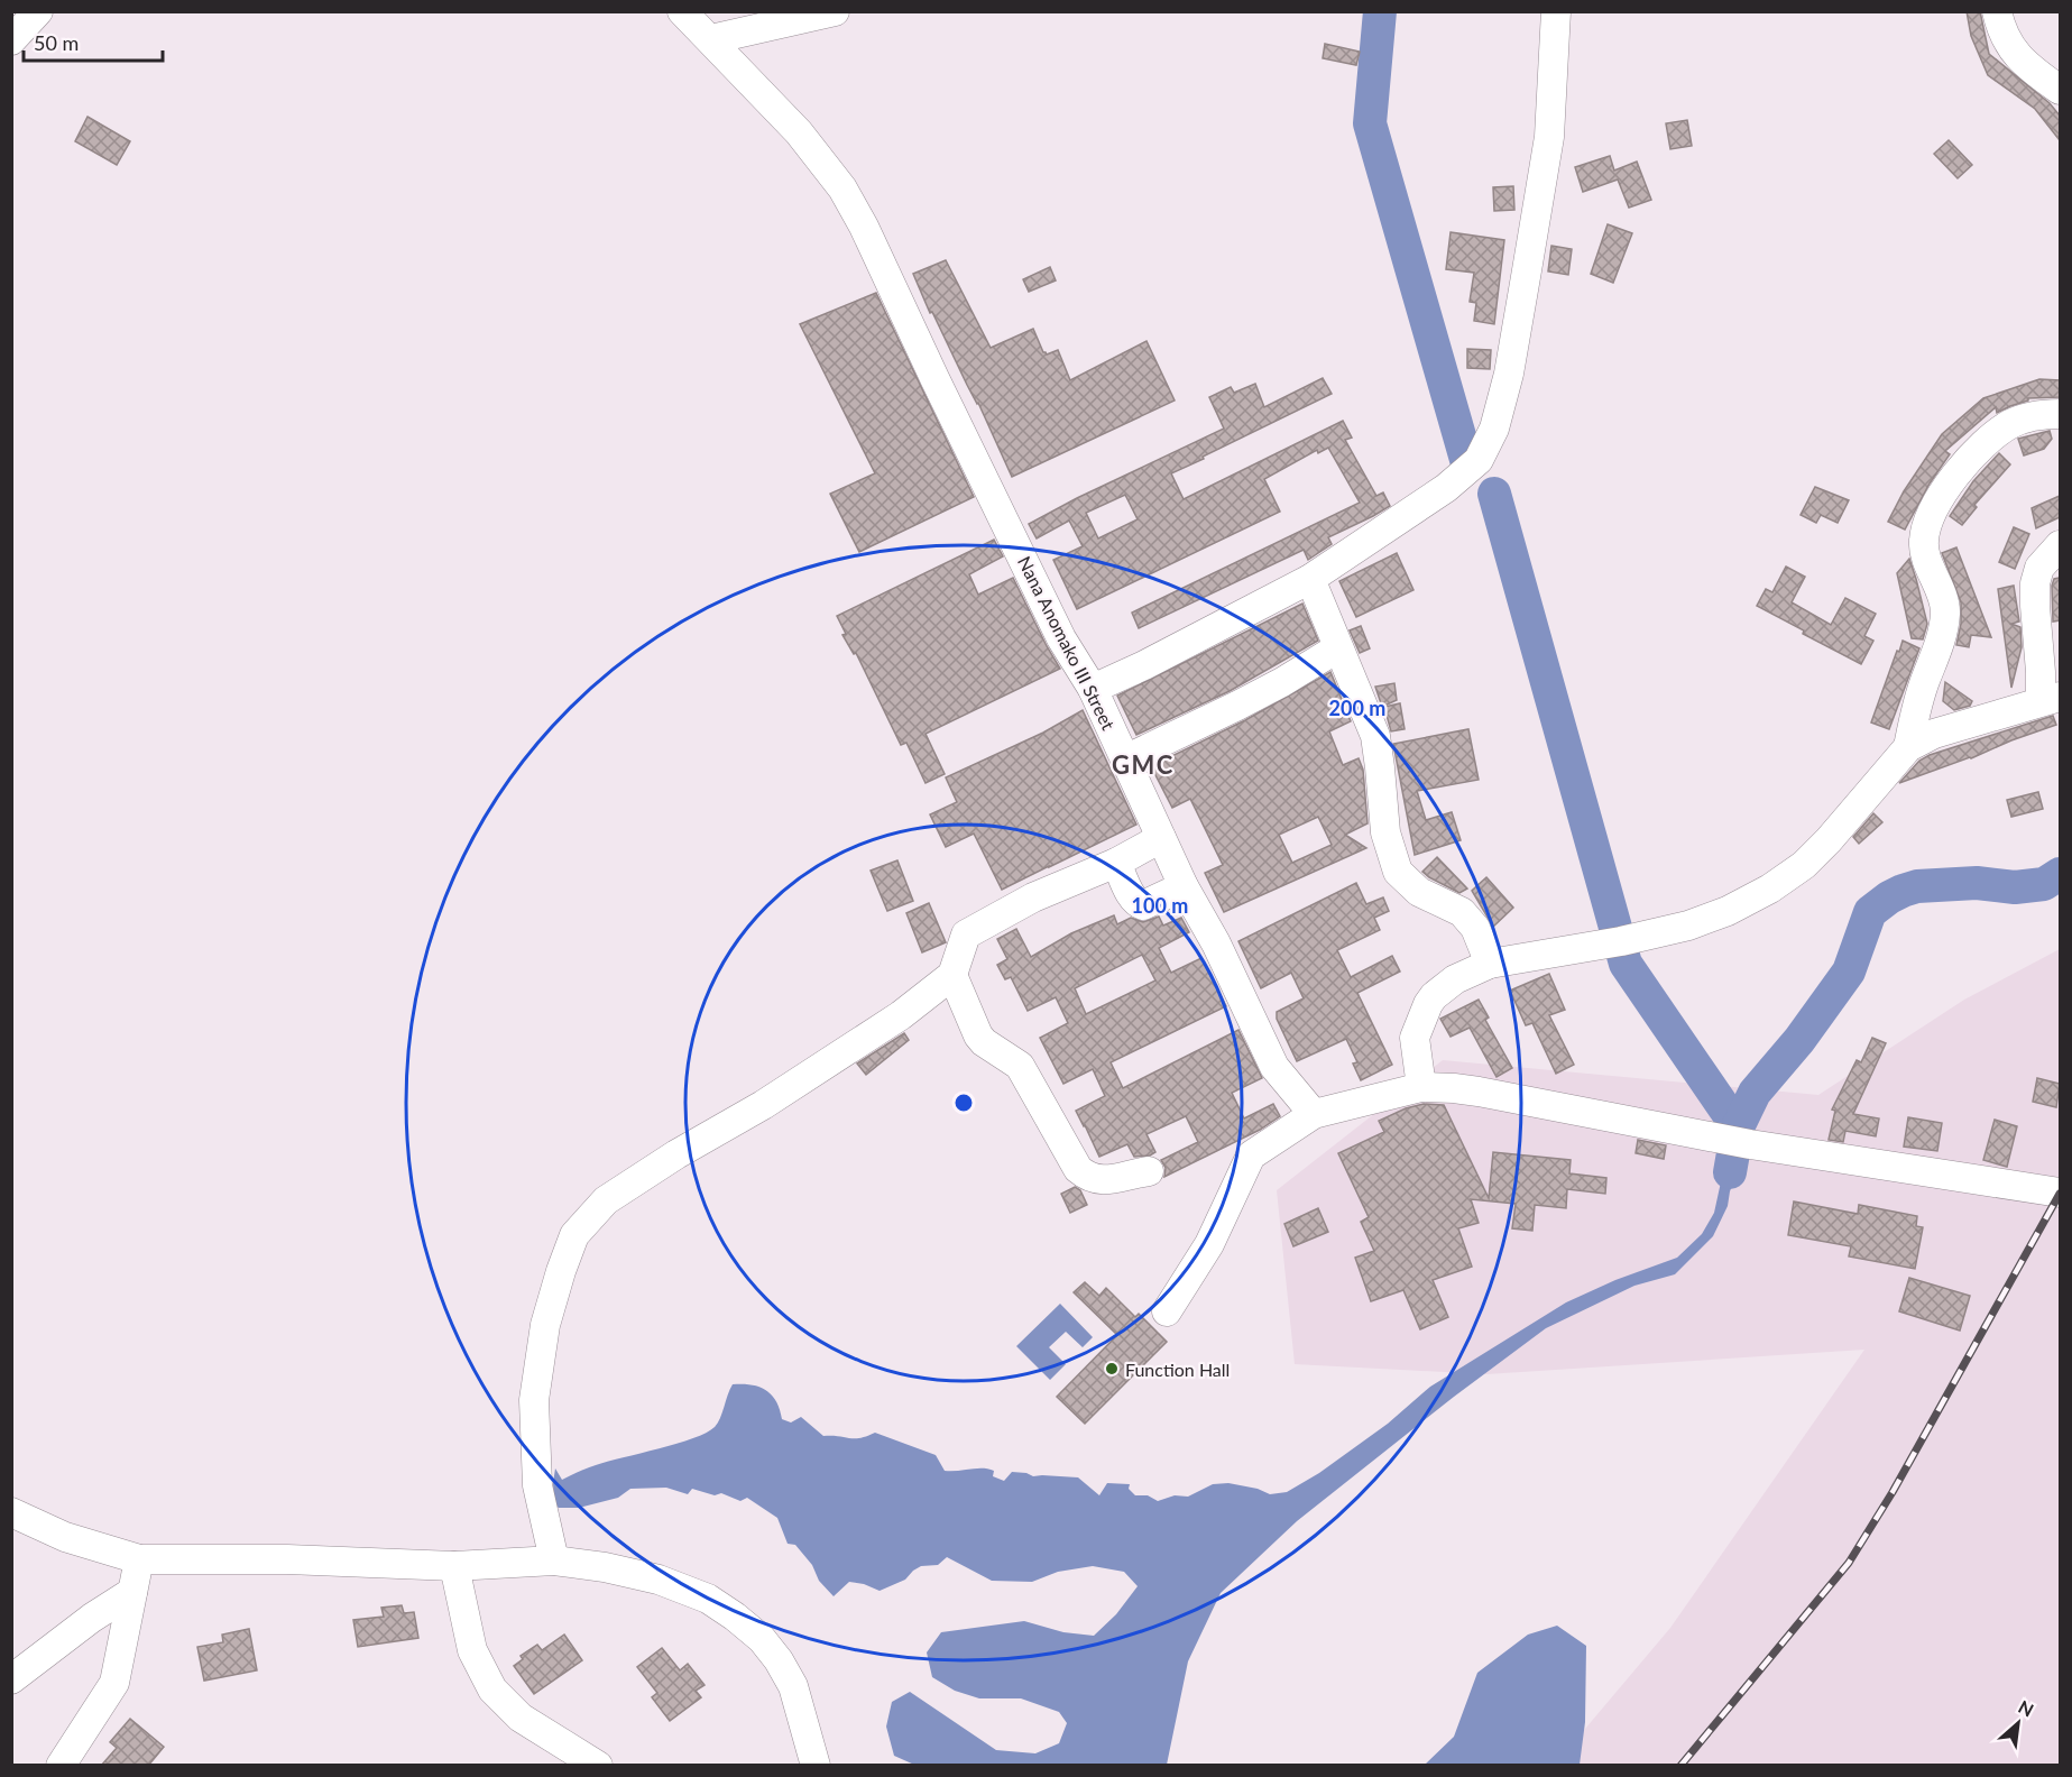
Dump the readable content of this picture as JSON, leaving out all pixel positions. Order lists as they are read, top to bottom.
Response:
{
  "streets": {
    "street": ["Nana Anomako III Street"]
  },
  "districts": ["GMC"],
  "places": ["Function Hall"],
  "scale_bar": "50 m",
  "north": "top right",
  "rings": ["200 m", "100 m"]
}
